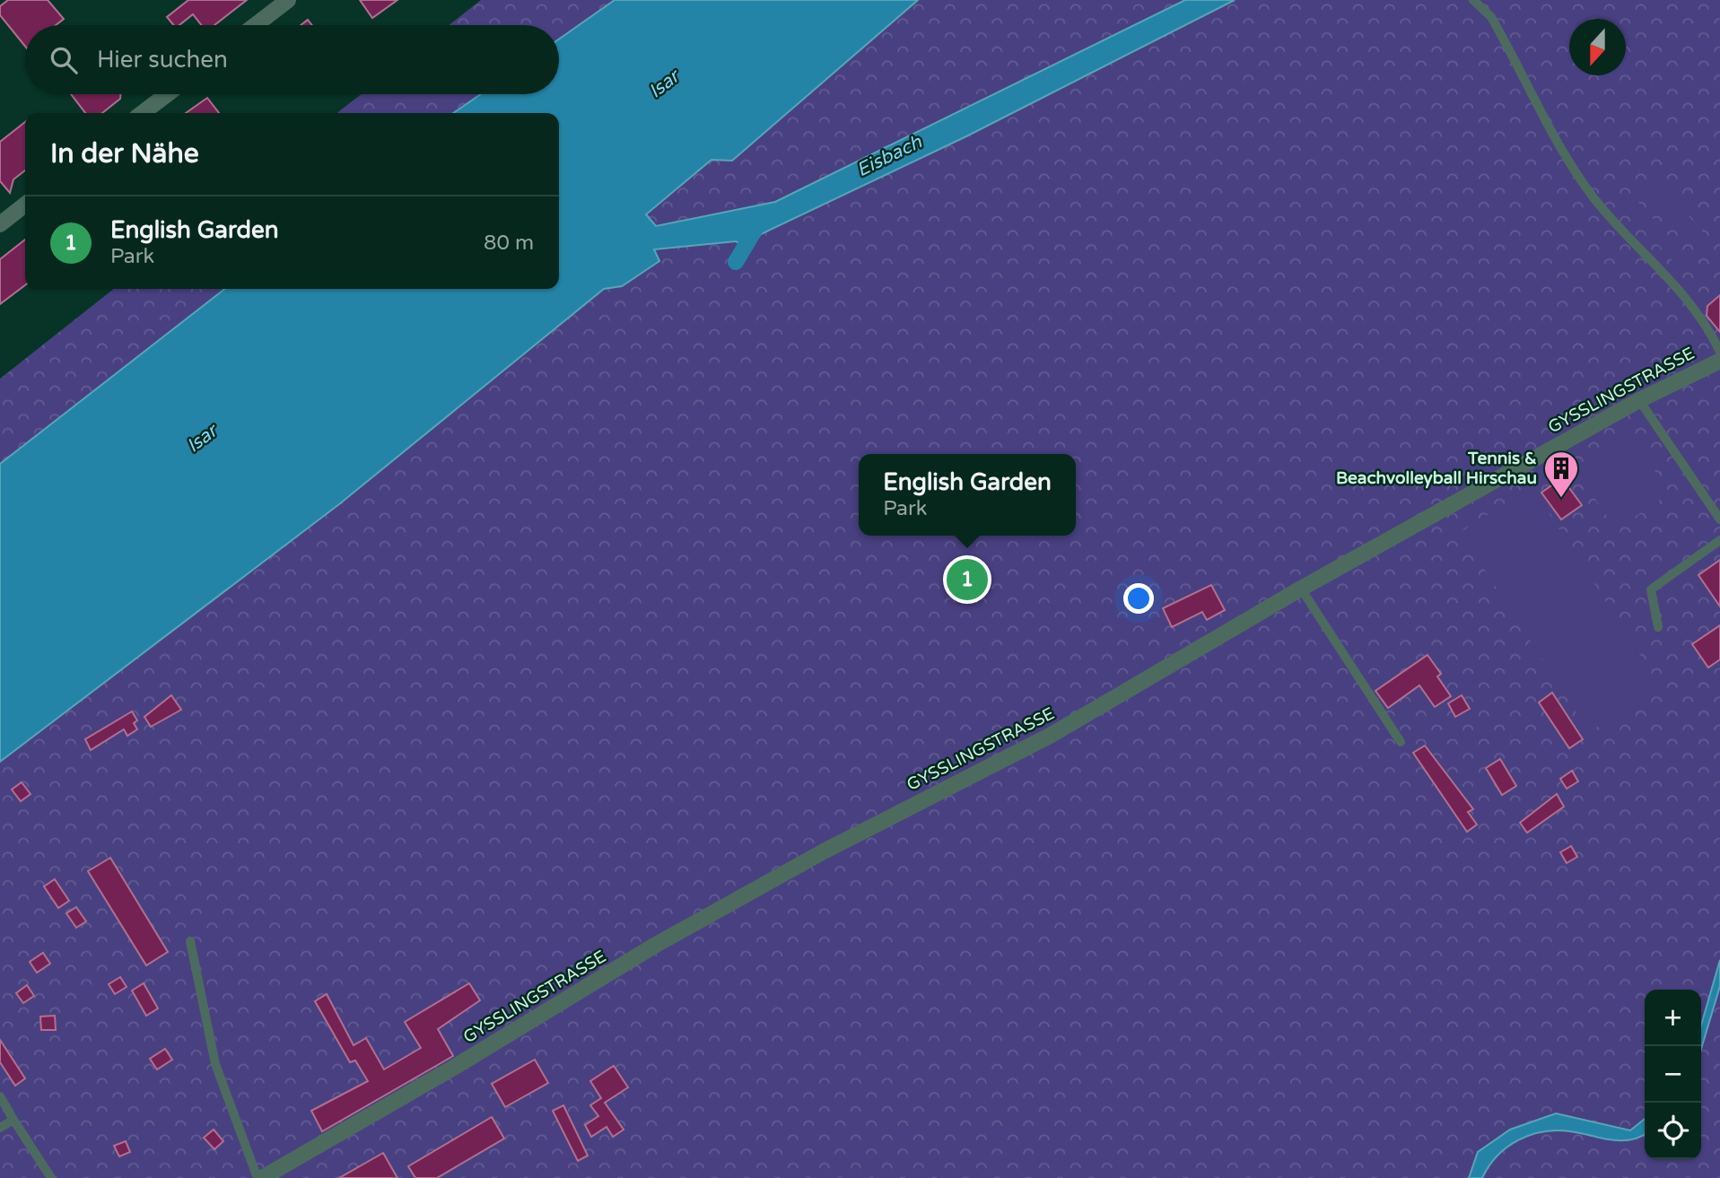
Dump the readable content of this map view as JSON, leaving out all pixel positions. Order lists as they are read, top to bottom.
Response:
{
  "streets": {
    "street": ["GYSSLINGSTRASSE"]
  },
  "water": ["Isar", "Eisbach"],
  "places": {
    "building": ["Tennis & Beachvolleyball Hirschau"]
  },
  "north": "bottom",
  "page": {
    "search": "Hier suchen",
    "heading": "In der Nähe",
    "list": [
      {
        "mark": "1",
        "name": "English Garden",
        "note": "Park",
        "value": "80 m"
      }
    ],
    "popup": ["English Garden", "Park"],
    "pins": "1",
    "map_buttons": ["+", "−"]
  }
}
